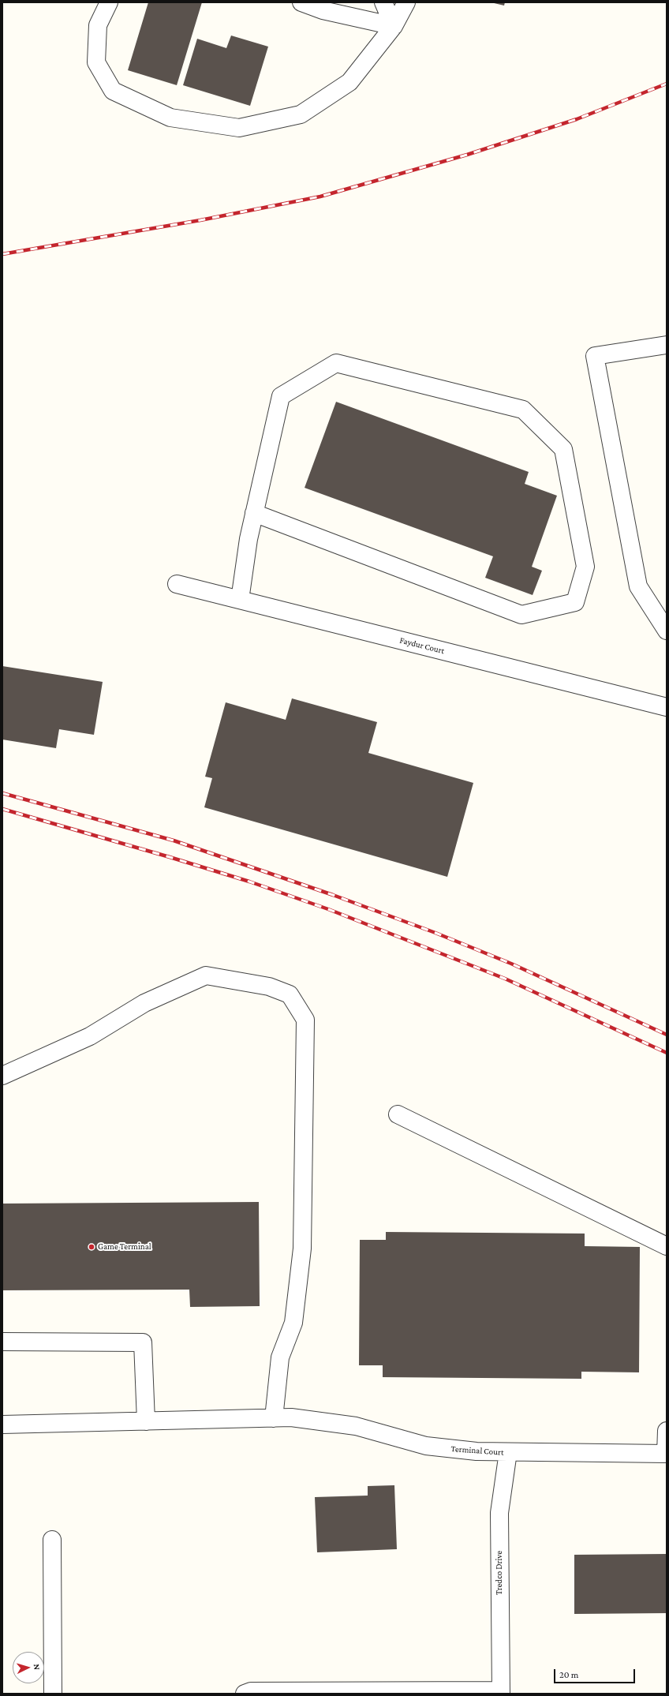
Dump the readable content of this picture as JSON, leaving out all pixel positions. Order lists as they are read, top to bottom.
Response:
{
  "streets": {
    "street": ["Faydur Court", "Terminal Court", "Tredco Drive"]
  },
  "crossings": [
    ["Terminal Court", "Tredco Drive"]
  ],
  "places": ["Game Terminal"],
  "scale_bar": "20 m",
  "north": "right"
}
